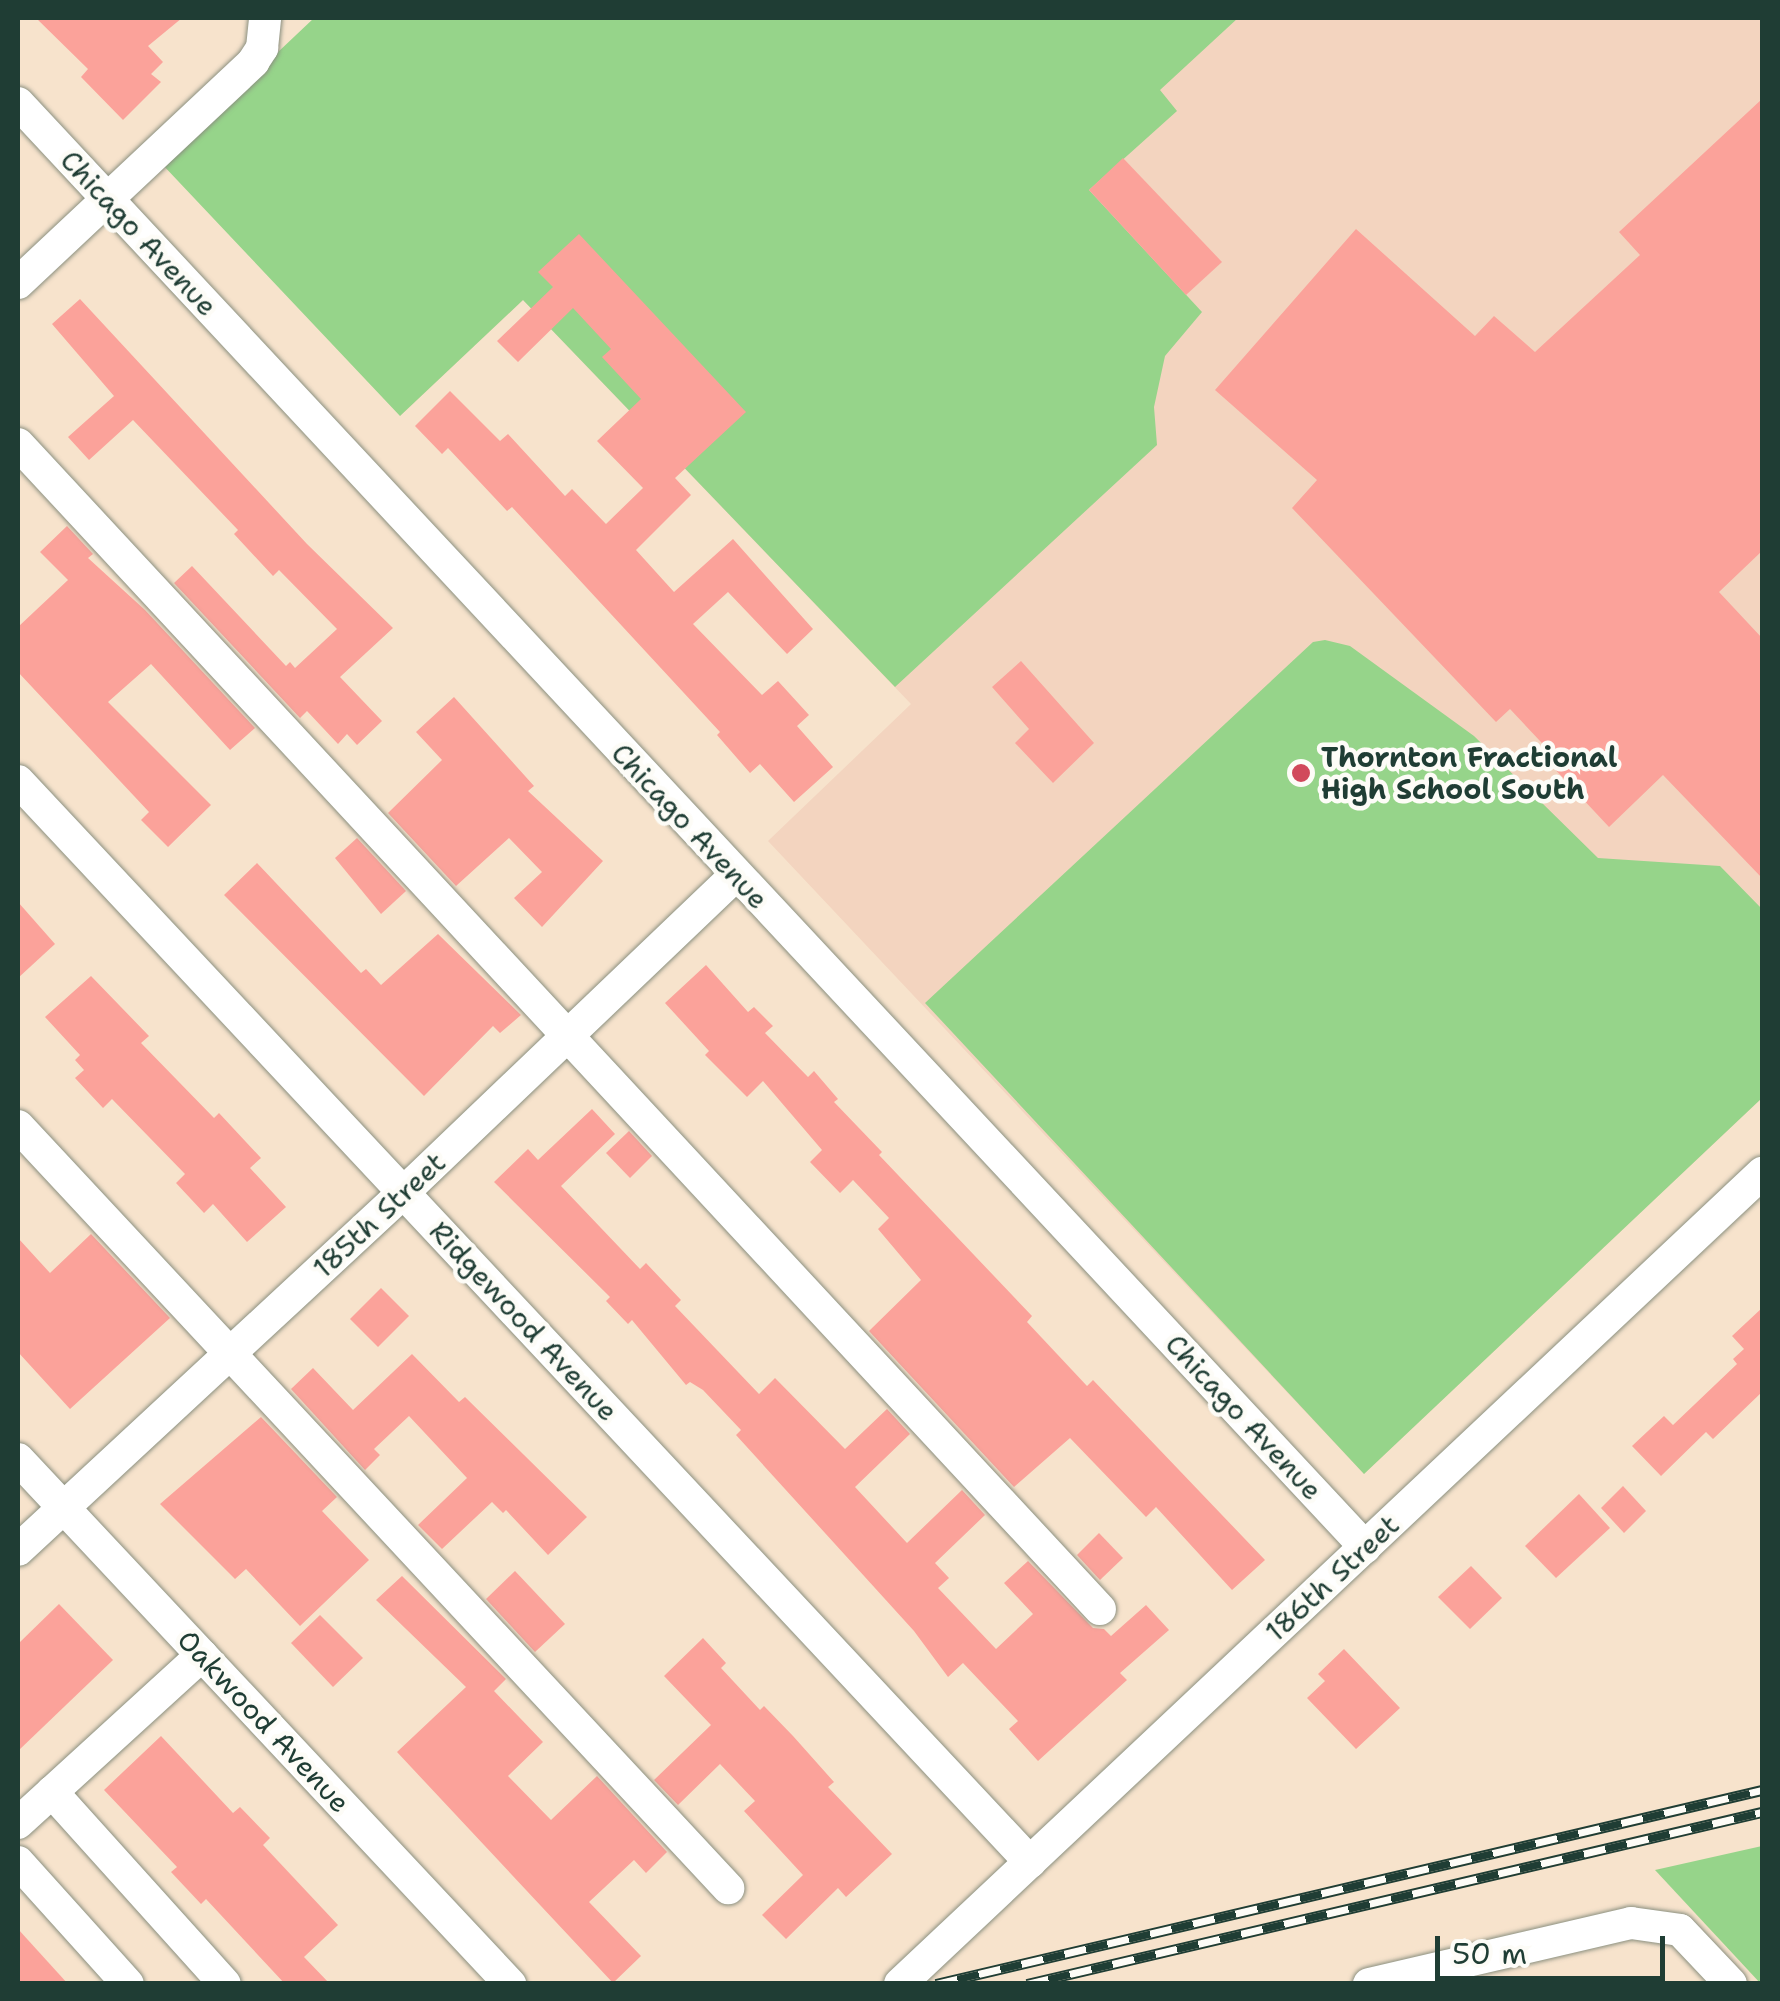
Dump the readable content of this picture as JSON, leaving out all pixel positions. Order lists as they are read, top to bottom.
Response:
{
  "streets": {
    "street": [
      "Chicago Avenue",
      "185th Street",
      "Ridgewood Avenue",
      "186th Street",
      "Oakwood Avenue"
    ]
  },
  "crossings": [
    ["Chicago Avenue", "185th Street"],
    ["Chicago Avenue", "186th Street"],
    ["185th Street", "Ridgewood Avenue"],
    ["185th Street", "Oakwood Avenue"],
    ["Ridgewood Avenue", "186th Street"]
  ],
  "places": ["Thornton Fractional High School South"],
  "scale_bar": "50 m"
}
